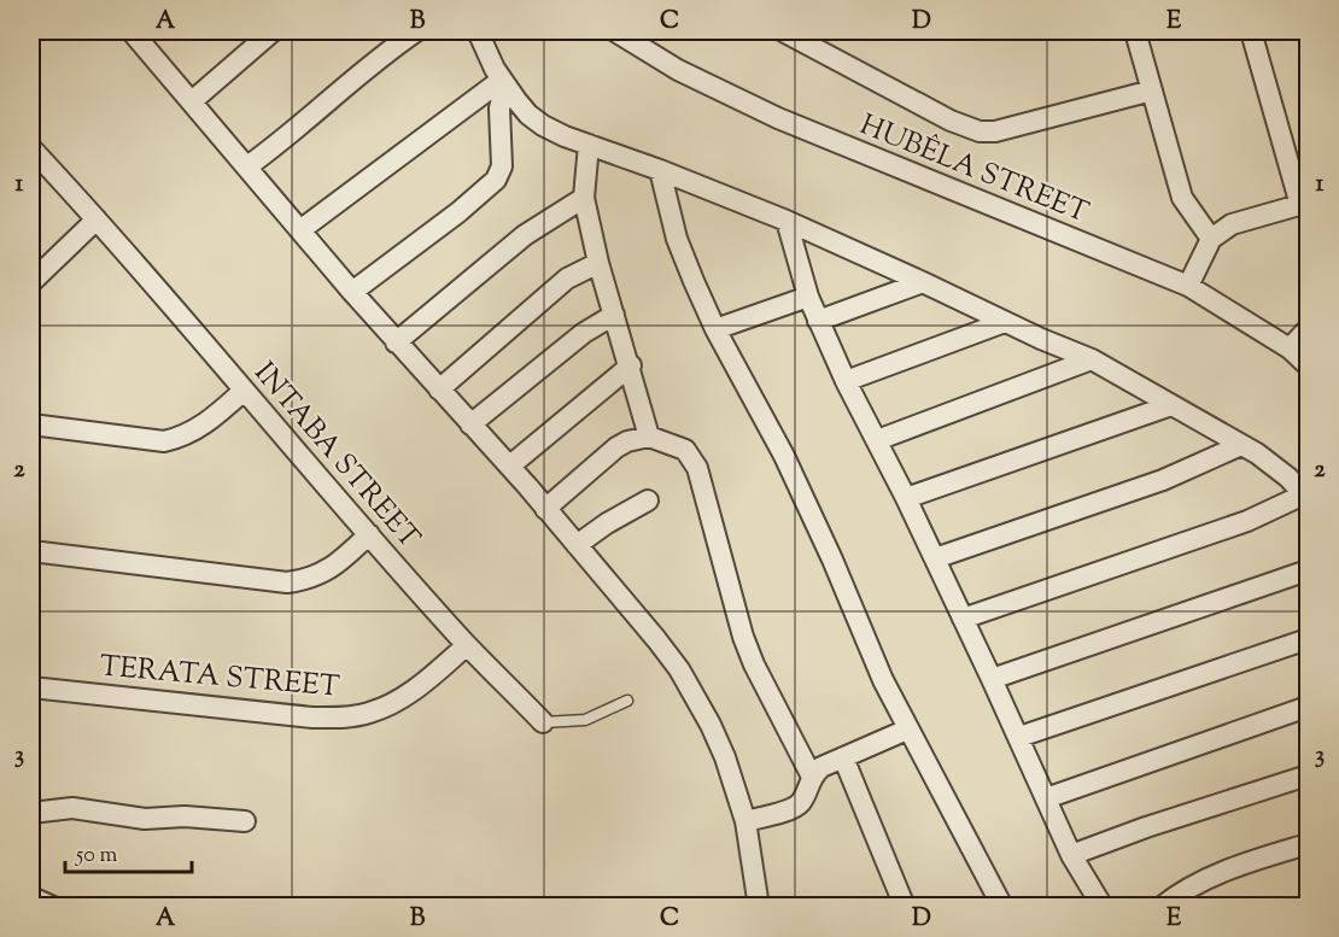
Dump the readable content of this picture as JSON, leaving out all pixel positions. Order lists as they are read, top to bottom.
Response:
{
  "streets": {
    "street": ["HUBÊLA STREET", "INTABA STREET", "TERATA STREET"]
  },
  "crossings": [
    ["INTABA STREET", "TERATA STREET"]
  ],
  "scale_bar": "50 m",
  "grid": {
    "columns": [
      "A",
      "B",
      "C",
      "D",
      "E"
    ],
    "rows": ["1", "2", "3"]
  }
}
